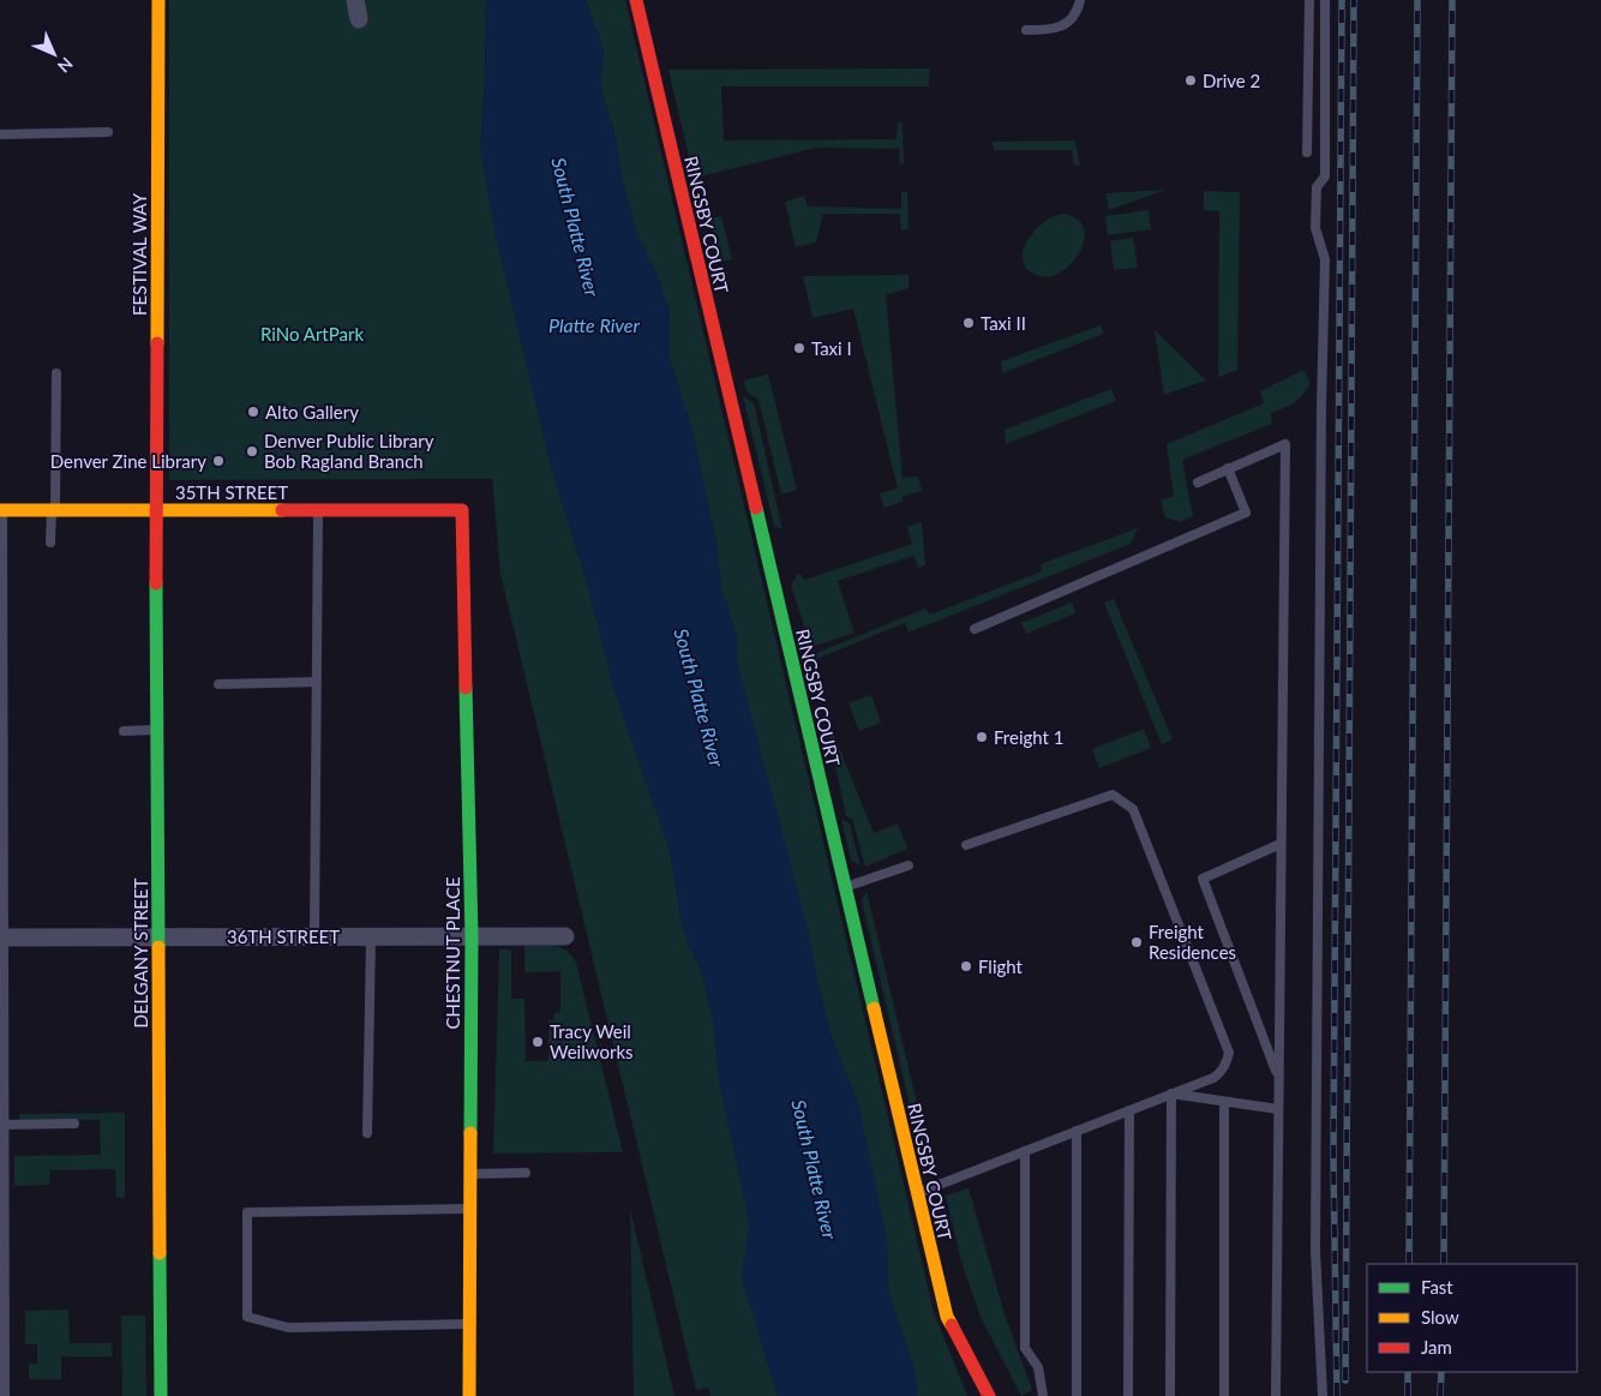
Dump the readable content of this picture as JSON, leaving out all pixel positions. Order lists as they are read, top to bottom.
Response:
{
  "streets": {
    "street": [
      "RINGSBY COURT",
      "FESTIVAL WAY",
      "35TH STREET",
      "36TH STREET",
      "DELGANY STREET",
      "CHESTNUT PLACE"
    ]
  },
  "crossings": [
    ["FESTIVAL WAY", "35TH STREET"],
    ["FESTIVAL WAY", "DELGANY STREET"],
    ["35TH STREET", "DELGANY STREET"],
    ["35TH STREET", "CHESTNUT PLACE"],
    ["36TH STREET", "DELGANY STREET"],
    ["36TH STREET", "CHESTNUT PLACE"]
  ],
  "water": ["South Platte River", "Platte River"],
  "parks": ["RiNo ArtPark"],
  "places": [
    "Drive 2",
    "Taxi II",
    "Taxi I",
    "Alto Gallery",
    "Denver Public Library Bob Ragland Branch",
    "Denver Zine Library",
    "Freight 1",
    "Freight Residences",
    "Flight",
    "Tracy Weil Weilworks"
  ],
  "legend": ["Fast", "Slow", "Jam"],
  "north": "bottom right"
}
